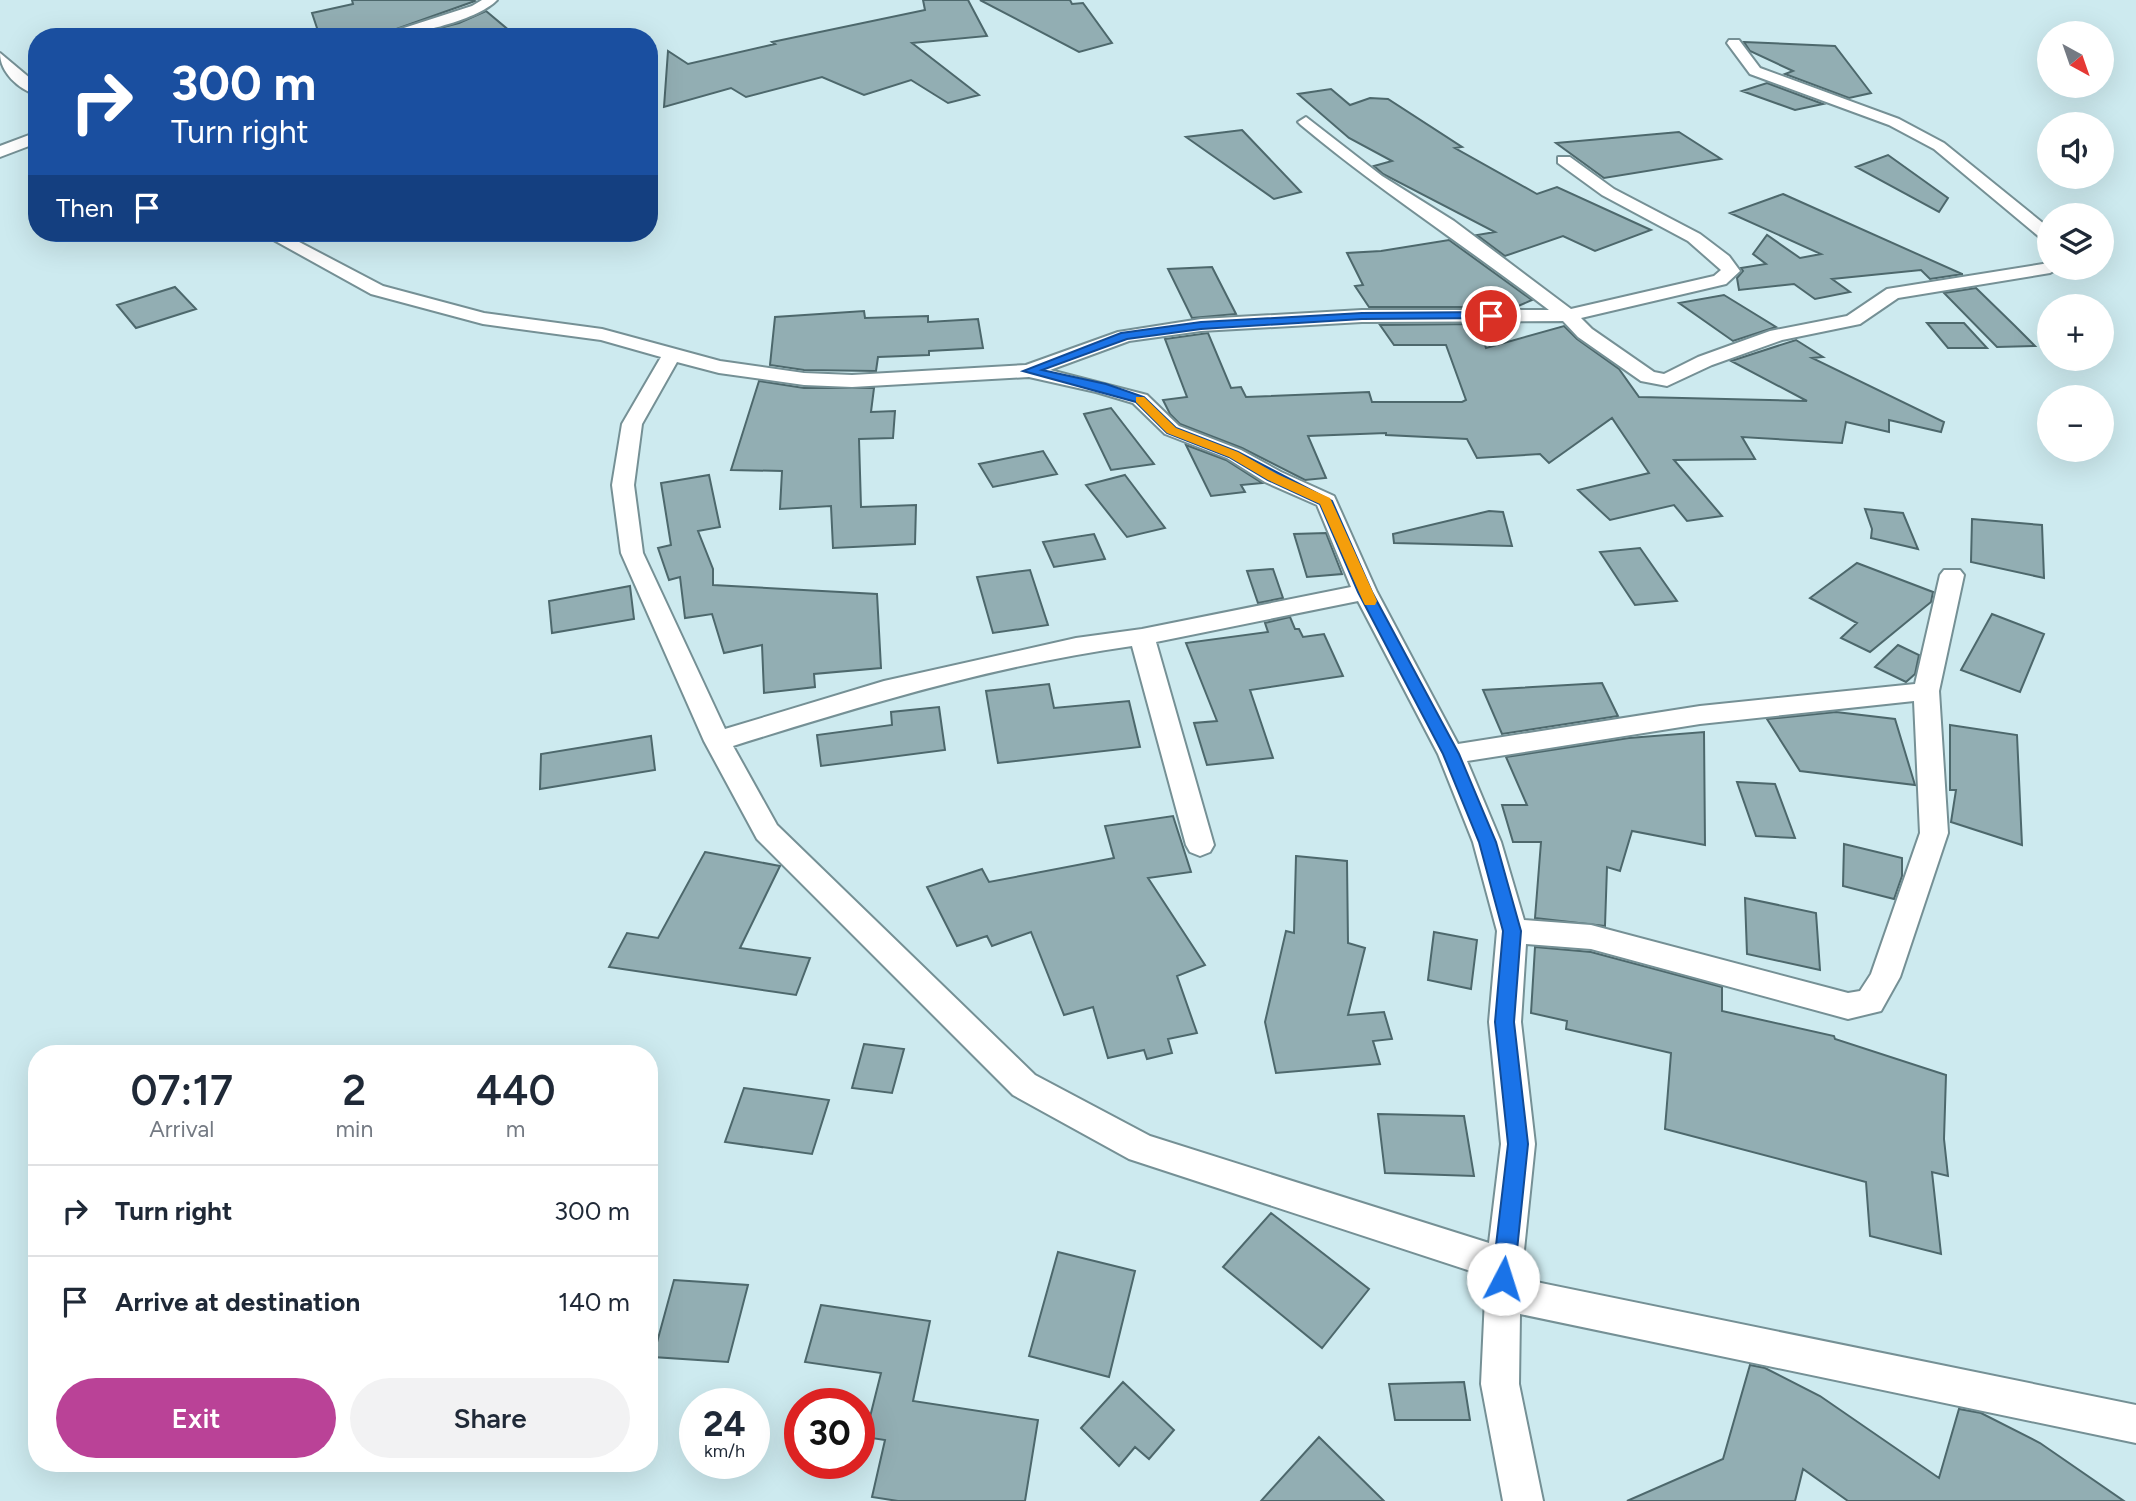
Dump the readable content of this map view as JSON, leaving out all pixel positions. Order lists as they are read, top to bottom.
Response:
{
  "north": "bottom right",
  "page": {
    "map_buttons": ["+", "−"],
    "turn": ["300 m", "Turn right"],
    "then": "Then",
    "eta": [
      "07:17",
      "Arrival",
      "2",
      "min",
      "440",
      "m"
    ],
    "list": [
      {
        "name": "Turn right",
        "value": "300 m"
      },
      {
        "name": "Arrive at destination",
        "value": "140 m"
      }
    ],
    "buttons": ["Exit", "Share"],
    "speed": "24 km/h",
    "limit": "30"
  }
}
